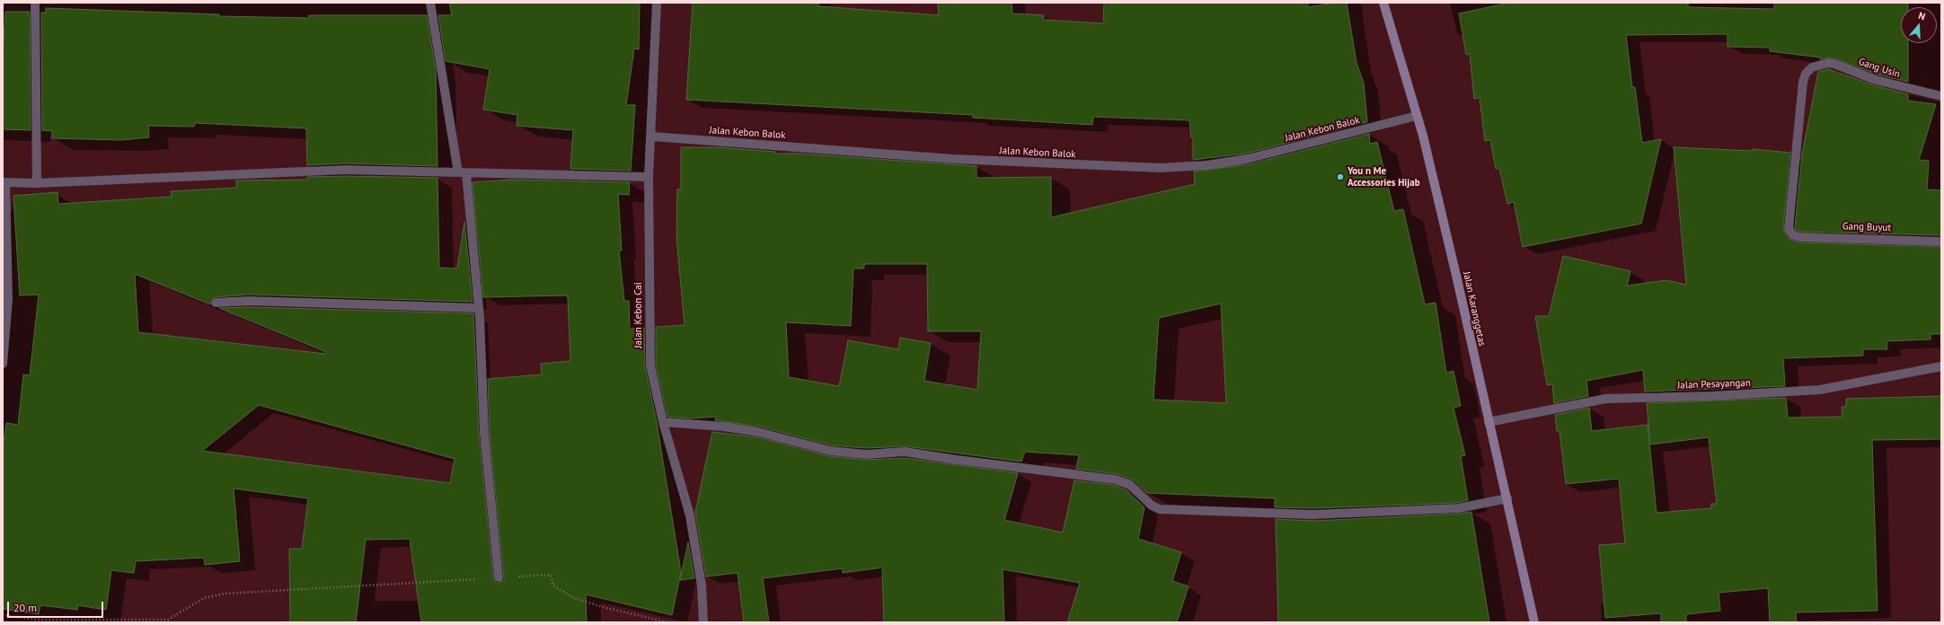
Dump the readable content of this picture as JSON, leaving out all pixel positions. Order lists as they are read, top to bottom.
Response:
{
  "streets": {
    "street": [
      "Gang Usin",
      "Jalan Kebon Balok",
      "Gang Buyut",
      "Jalan Karanggetas",
      "Jalan Kebon Cai",
      "Jalan Pesayangan"
    ]
  },
  "crossings": [
    ["Gang Usin", "Gang Buyut"],
    ["Jalan Kebon Balok", "Jalan Karanggetas"],
    ["Jalan Kebon Balok", "Jalan Kebon Cai"],
    ["Jalan Karanggetas", "Jalan Pesayangan"]
  ],
  "places": ["You n Me Accessories Hijab"],
  "scale_bar": "20 m",
  "north": "top"
}
